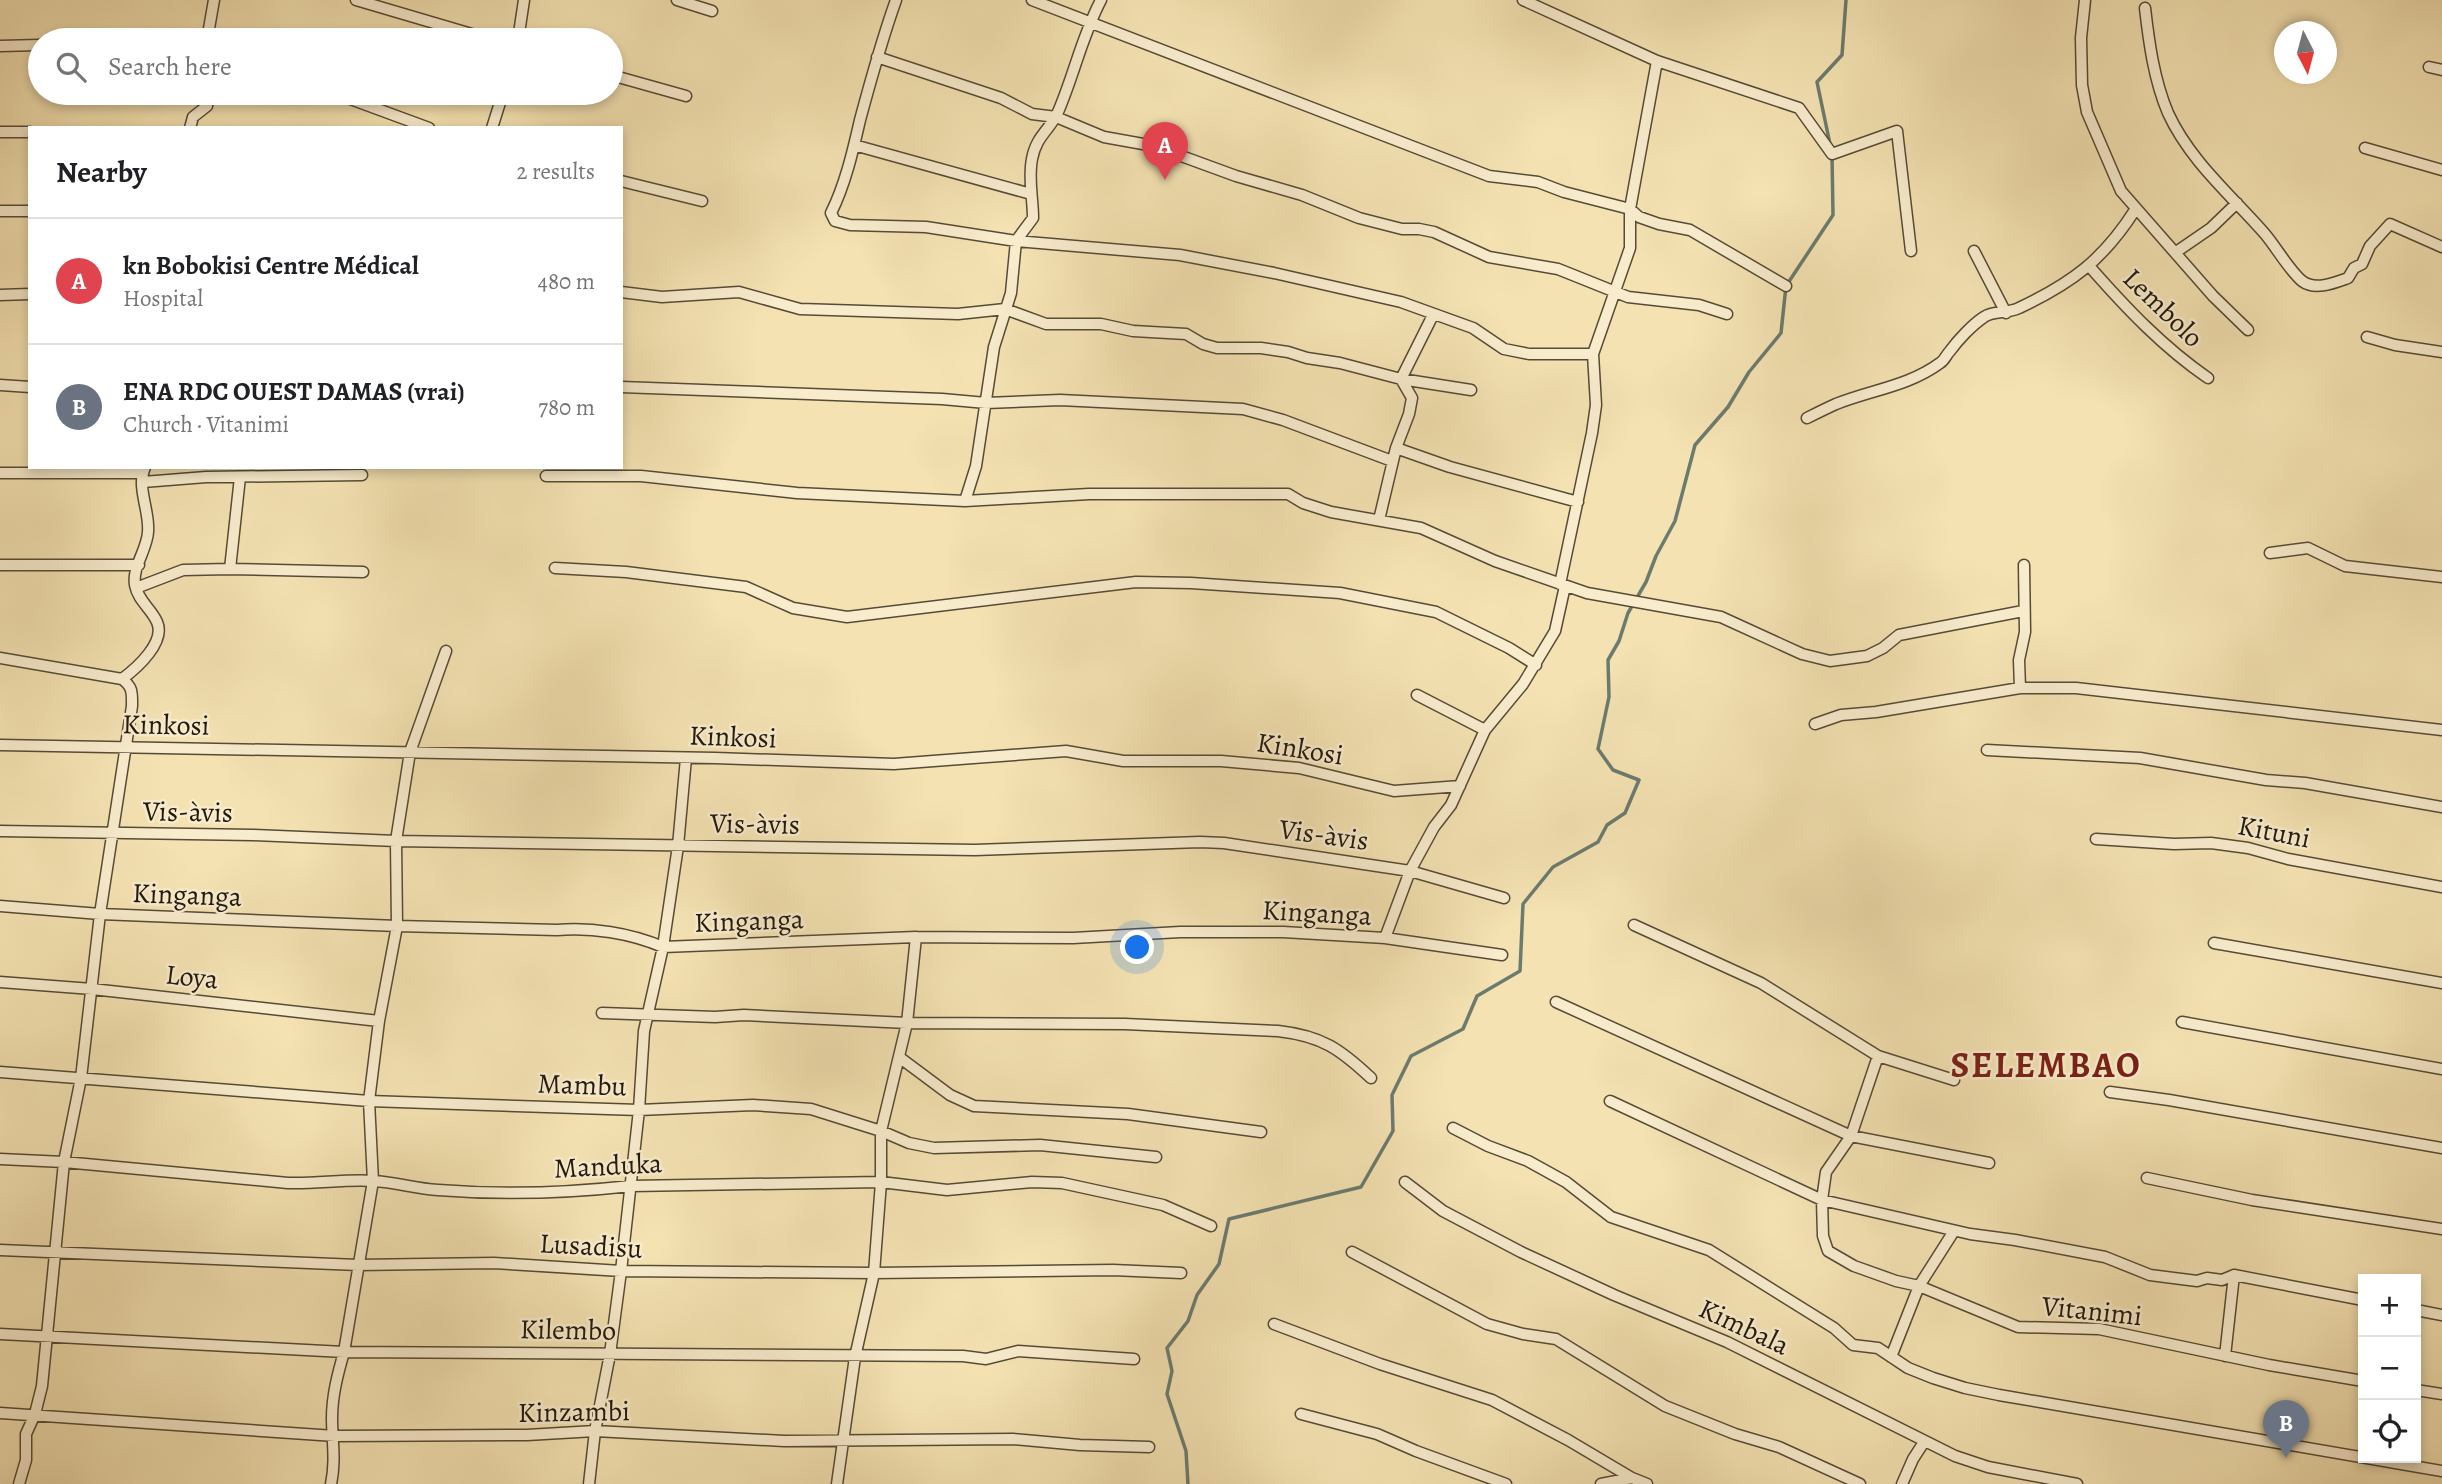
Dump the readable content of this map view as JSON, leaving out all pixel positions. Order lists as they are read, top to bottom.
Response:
{
  "streets": {
    "street": [
      "Lembolo",
      "Kinkosi",
      "Vis-àvis",
      "Kituni",
      "Kinganga",
      "Loya",
      "Mambu",
      "Manduka",
      "Lusadisu",
      "Vitanimi",
      "Kimbala",
      "Kilembo",
      "Kinzambi"
    ]
  },
  "districts": ["SELEMBAO"],
  "north": "bottom",
  "page": {
    "search": "Search here",
    "pins": ["A", "B"],
    "heading": ["Nearby", "2 results"],
    "list": [
      {
        "mark": "A",
        "name": "kn Bobokisi Centre Médical",
        "note": "Hospital",
        "value": "480 m"
      },
      {
        "mark": "B",
        "name": "ENA RDC OUEST DAMAS (vrai)",
        "note": "Church · Vitanimi",
        "value": "780 m"
      }
    ],
    "map_buttons": ["+", "−"]
  }
}
